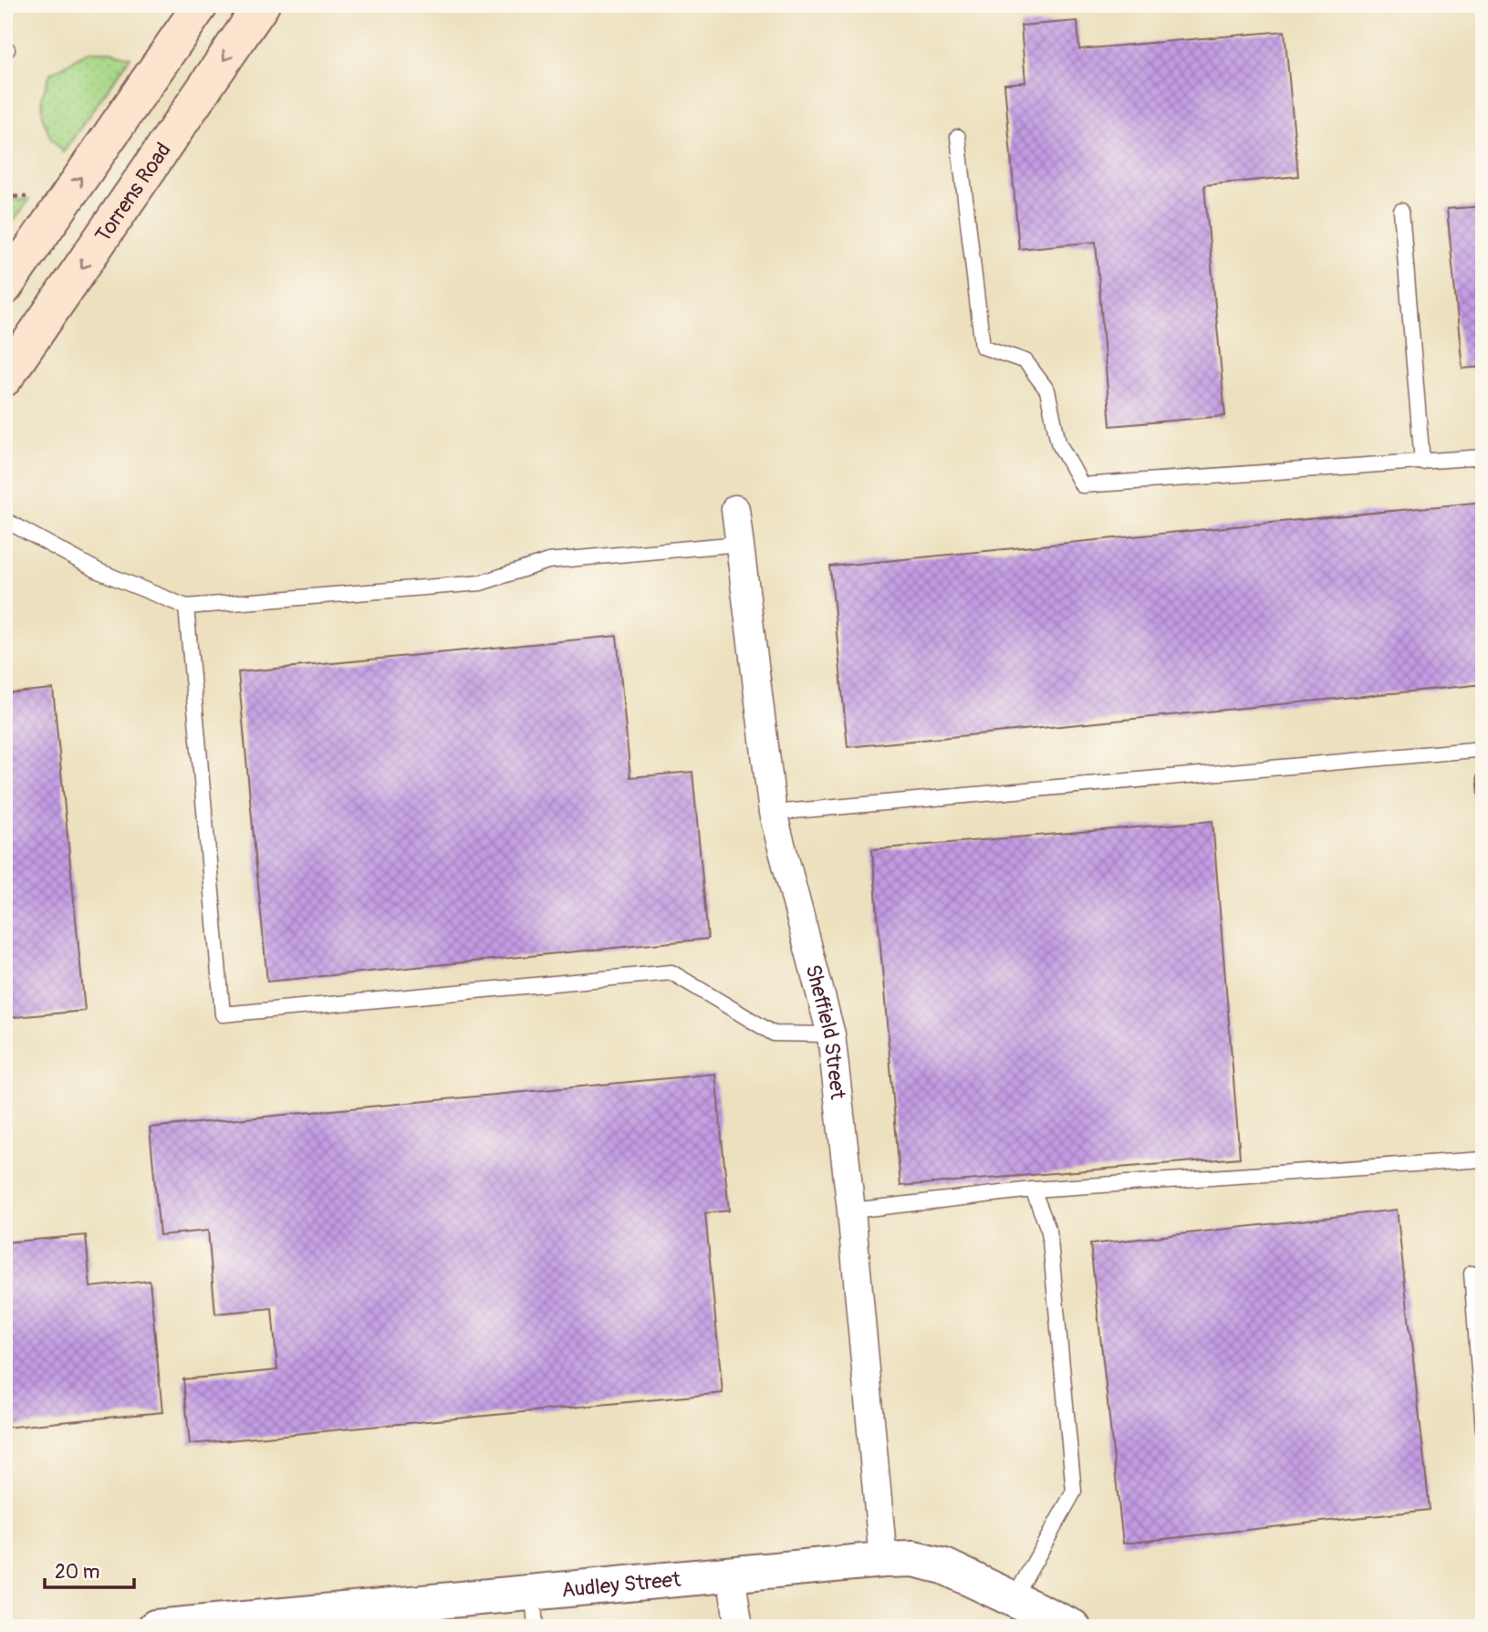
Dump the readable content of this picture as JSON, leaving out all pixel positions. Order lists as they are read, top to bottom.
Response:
{
  "streets": {
    "main road": ["Torrens Road"],
    "street": ["Sheffield Street", "Audley Street"]
  },
  "crossings": [
    ["Sheffield Street", "Audley Street"]
  ],
  "scale_bar": "20 m"
}
